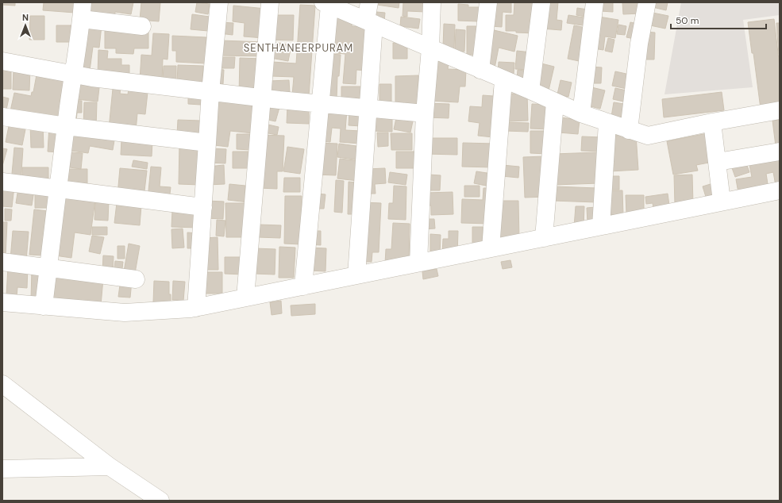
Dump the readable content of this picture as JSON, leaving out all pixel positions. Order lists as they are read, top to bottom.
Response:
{
  "districts": ["SENTHANEERPURAM"],
  "scale_bar": "50 m",
  "north": "top"
}
